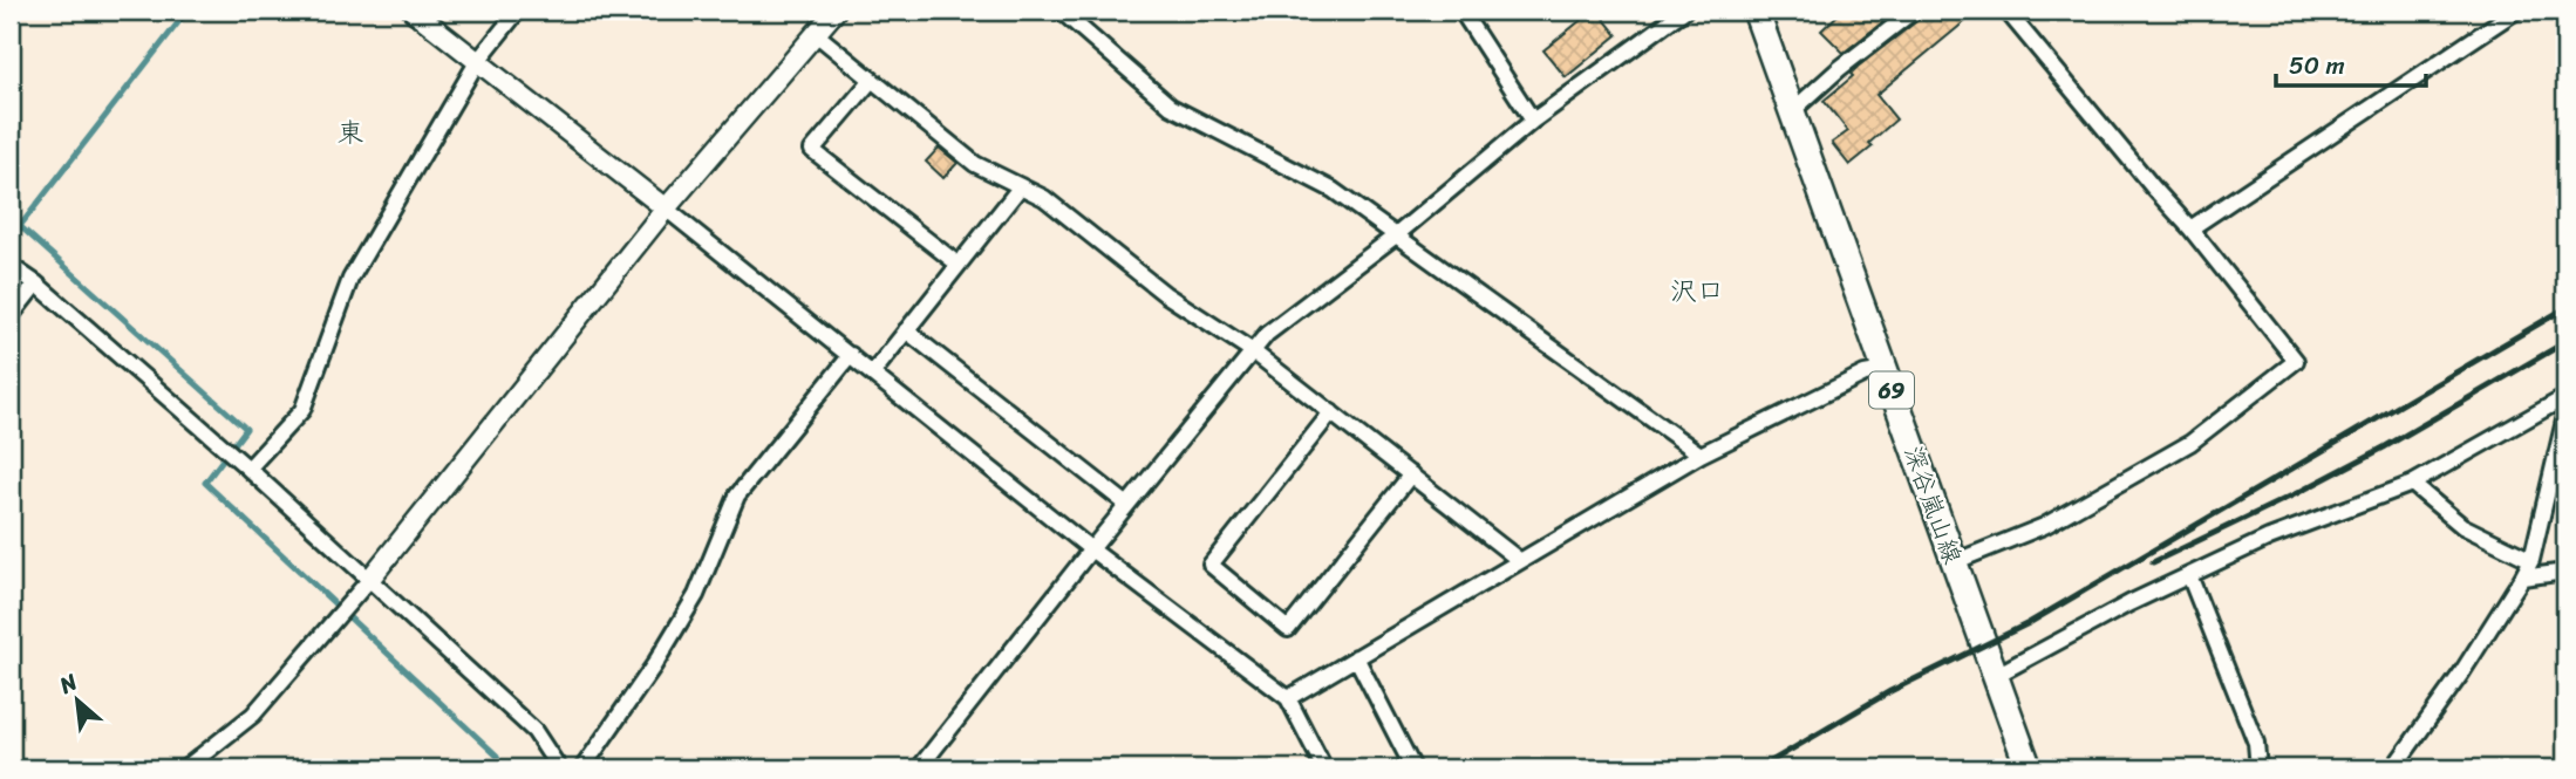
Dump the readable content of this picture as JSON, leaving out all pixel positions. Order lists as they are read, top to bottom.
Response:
{
  "streets": {
    "main road": ["69", "深谷嵐山線"]
  },
  "districts": ["東", "沢口"],
  "scale_bar": "50 m",
  "north": "top left"
}
